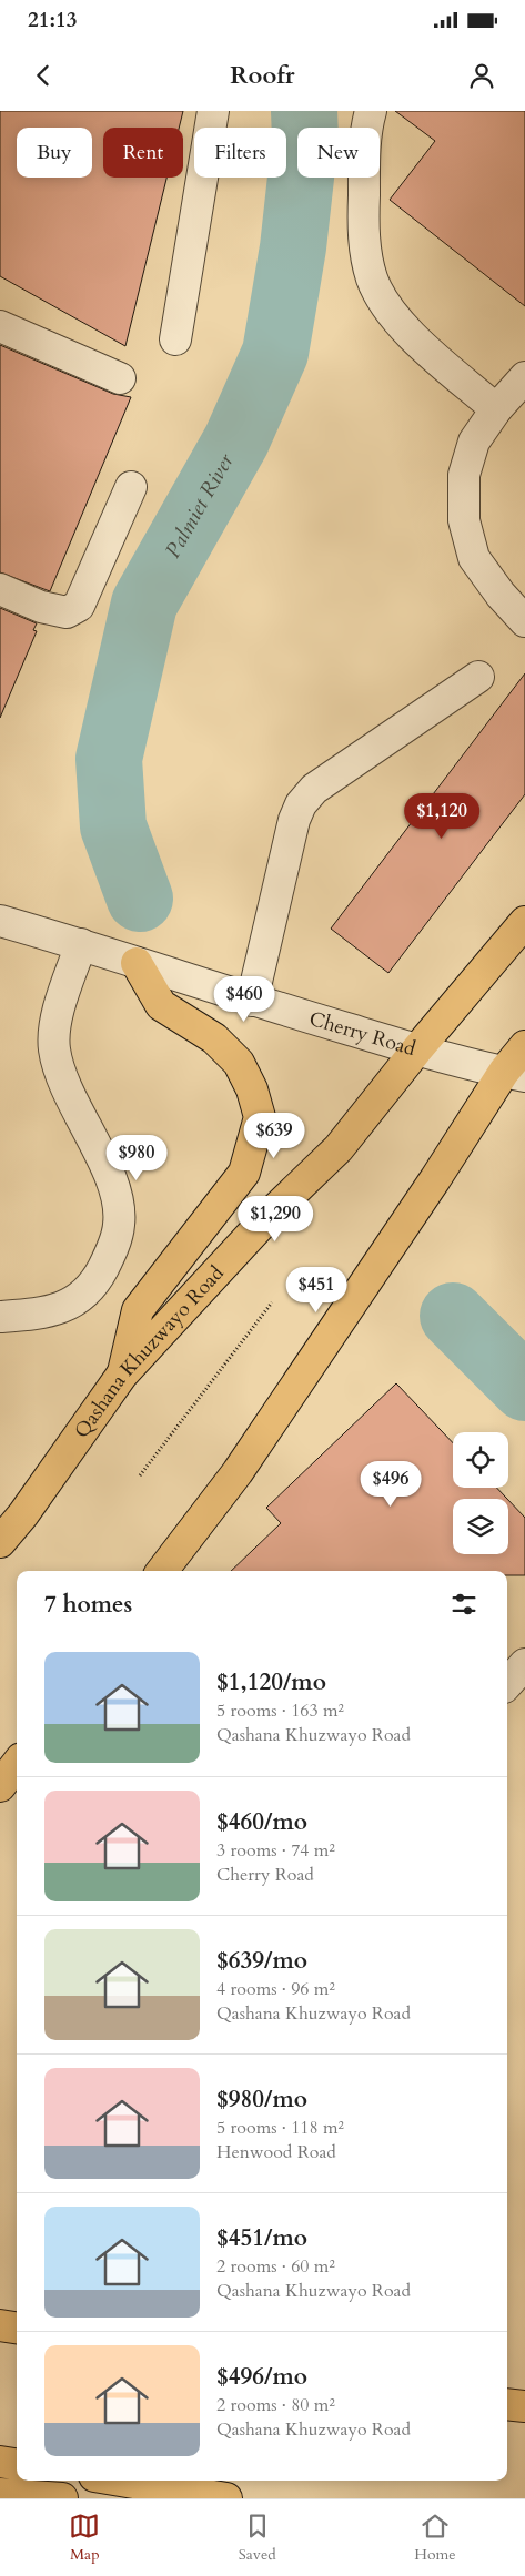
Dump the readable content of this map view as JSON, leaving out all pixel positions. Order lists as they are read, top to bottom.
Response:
{
  "streets": {
    "main road": ["Qashana Khuzwayo Road"],
    "street": ["Cherry Road"]
  },
  "crossings": [
    ["Cherry Road", "Qashana Khuzwayo Road"]
  ],
  "water": ["Palmiet River"],
  "page": {
    "status": "21:13",
    "header": "Roofr",
    "chip": [
      "Buy",
      "Rent",
      "Filters",
      "New"
    ],
    "price": [
      "$1,120",
      "$460",
      "$639",
      "$980",
      "$1,290",
      "$451",
      "$496"
    ],
    "heading": "7 homes",
    "list": [
      {
        "name": "$1,120/mo",
        "note": "5 rooms · 163 m² · Qashana Khuzwayo Road"
      },
      {
        "name": "$460/mo",
        "note": "3 rooms · 74 m² · Cherry Road"
      },
      {
        "name": "$639/mo",
        "note": "4 rooms · 96 m² · Qashana Khuzwayo Road"
      },
      {
        "name": "$980/mo",
        "note": "5 rooms · 118 m² · Henwood Road"
      },
      {
        "name": "$451/mo",
        "note": "2 rooms · 60 m² · Qashana Khuzwayo Road"
      },
      {
        "name": "$496/mo",
        "note": "2 rooms · 80 m² · Qashana Khuzwayo Road"
      }
    ],
    "tabs": ["Map", "Saved", "Home"]
  }
}
